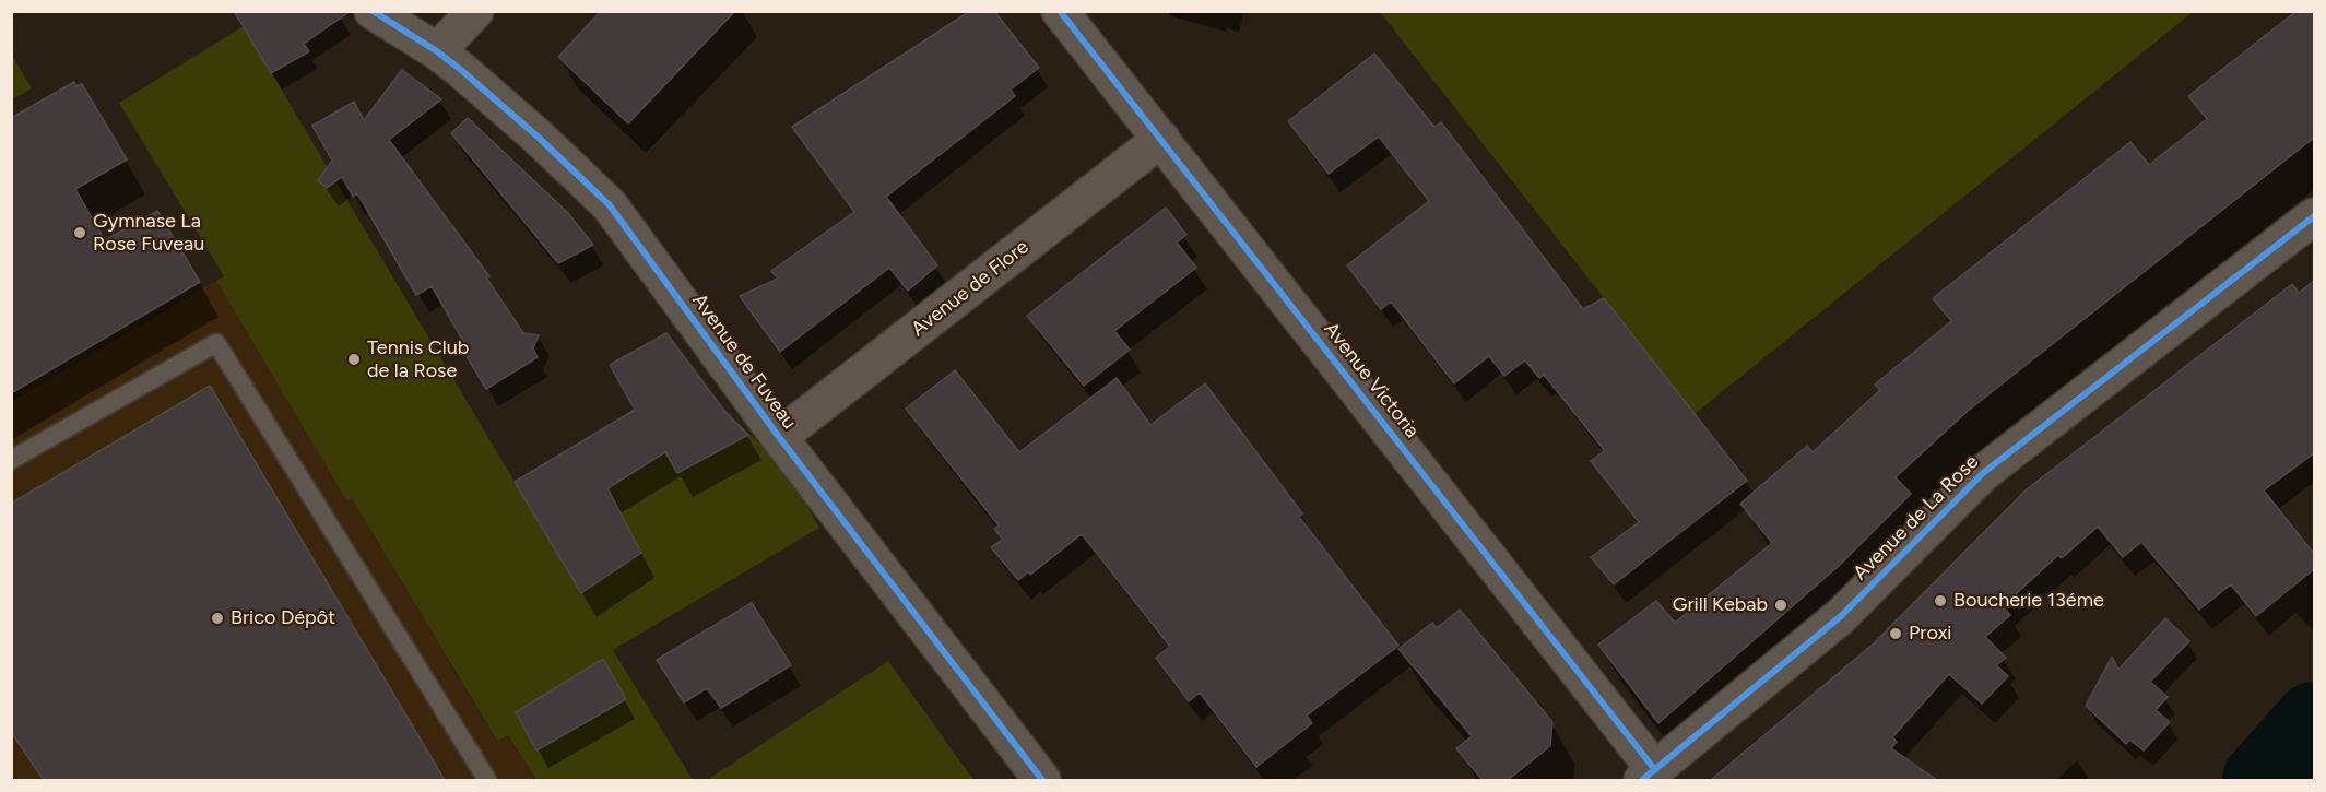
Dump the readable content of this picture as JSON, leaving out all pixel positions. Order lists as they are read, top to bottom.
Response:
{
  "streets": {
    "street": [
      "Avenue de Flore",
      "Avenue de Fuveau",
      "Avenue Victoria",
      "Avenue de La Rose"
    ]
  },
  "crossings": [
    ["Avenue de Flore", "Avenue de Fuveau"],
    ["Avenue de Flore", "Avenue Victoria"],
    ["Avenue Victoria", "Avenue de La Rose"]
  ],
  "places": [
    "Gymnase La Rose Fuveau",
    "Tennis Club de la Rose",
    "Boucherie 13éme",
    "Grill Kebab",
    "Brico Dépôt",
    "Proxi"
  ]
}
